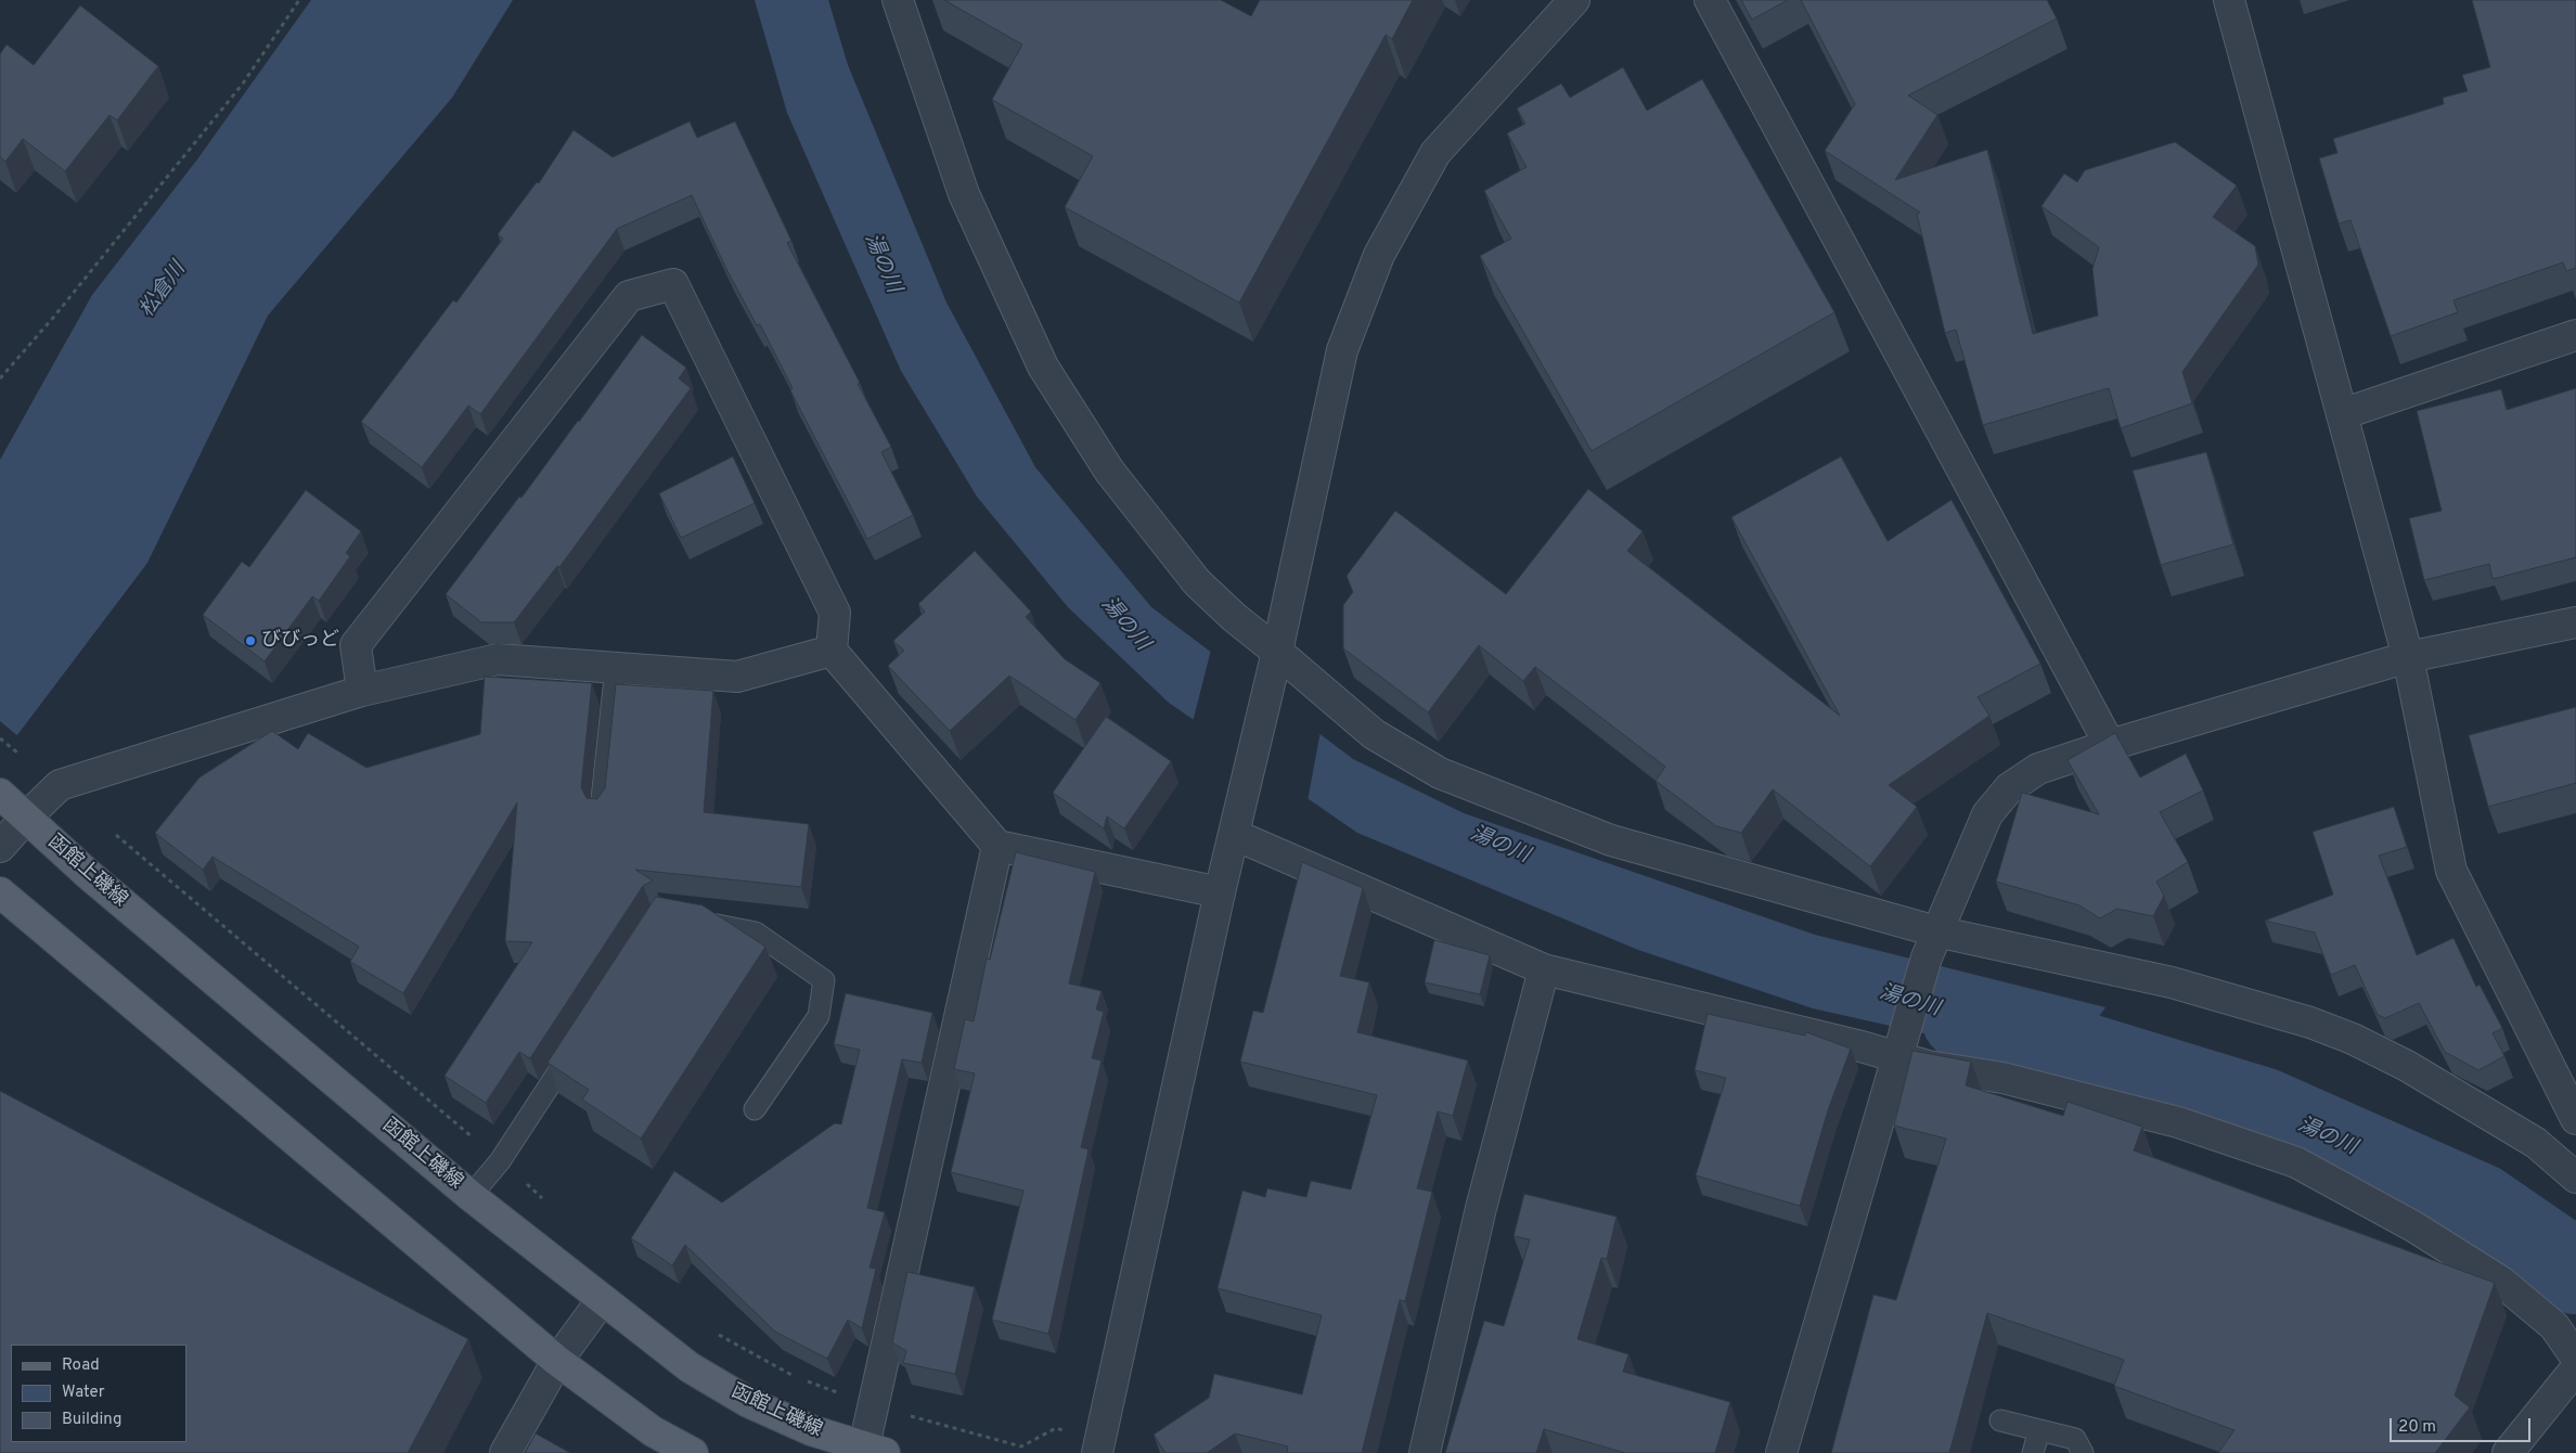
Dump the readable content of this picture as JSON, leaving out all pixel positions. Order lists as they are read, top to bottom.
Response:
{
  "streets": {
    "main road": ["函館上磯線"]
  },
  "water": ["湯の川", "松倉川"],
  "places": ["びびっど"],
  "legend": ["Road", "Water", "Building"],
  "scale_bar": "20 m"
}
